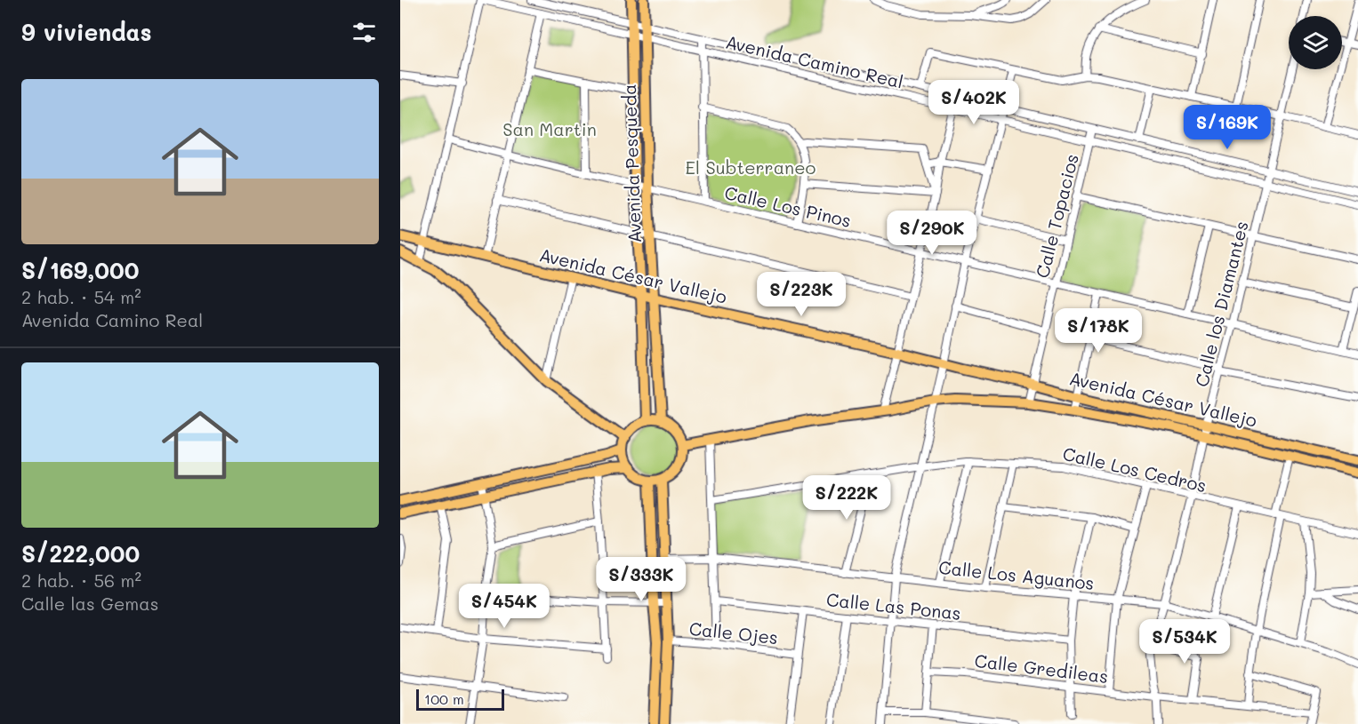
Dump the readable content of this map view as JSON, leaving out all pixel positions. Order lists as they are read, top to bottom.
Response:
{
  "streets": {
    "main road": ["Avenida Pesqueda", "Avenida César Vallejo"],
    "street": [
      "Avenida Camino Real",
      "Calle Los Pinos",
      "Calle Topacios",
      "Calle los Diamantes",
      "Calle Los Cedros",
      "Calle Los Aguanos",
      "Calle Las Ponas",
      "Calle Ojes",
      "Calle Gredileas"
    ]
  },
  "crossings": [
    ["Avenida Camino Real", "Avenida Pesqueda"],
    ["Avenida Camino Real", "Calle Topacios"],
    ["Avenida Camino Real", "Calle los Diamantes"],
    ["Avenida Pesqueda", "Calle Los Pinos"],
    ["Avenida Pesqueda", "Avenida César Vallejo"],
    ["Calle Topacios", "Avenida César Vallejo"],
    ["Avenida César Vallejo", "Calle los Diamantes"],
    ["Calle los Diamantes", "Calle Los Cedros"],
    ["Calle los Diamantes", "Calle Los Aguanos"],
    ["Calle los Diamantes", "Calle Gredileas"]
  ],
  "parks": ["San Martin", "El Subterraneo"],
  "scale_bar": "100 m",
  "page": {
    "heading": "9 viviendas",
    "list": [
      {
        "name": "S/169,000",
        "note": "2 hab. · 54 m² · Avenida Camino Real"
      },
      {
        "name": "S/222,000",
        "note": "2 hab. · 56 m² · Calle las Gemas"
      }
    ],
    "price": [
      "S/402K",
      "S/169K",
      "S/290K",
      "S/223K",
      "S/178K",
      "S/222K",
      "S/333K",
      "S/454K",
      "S/534K"
    ],
    "scale": "100 m"
  }
}
